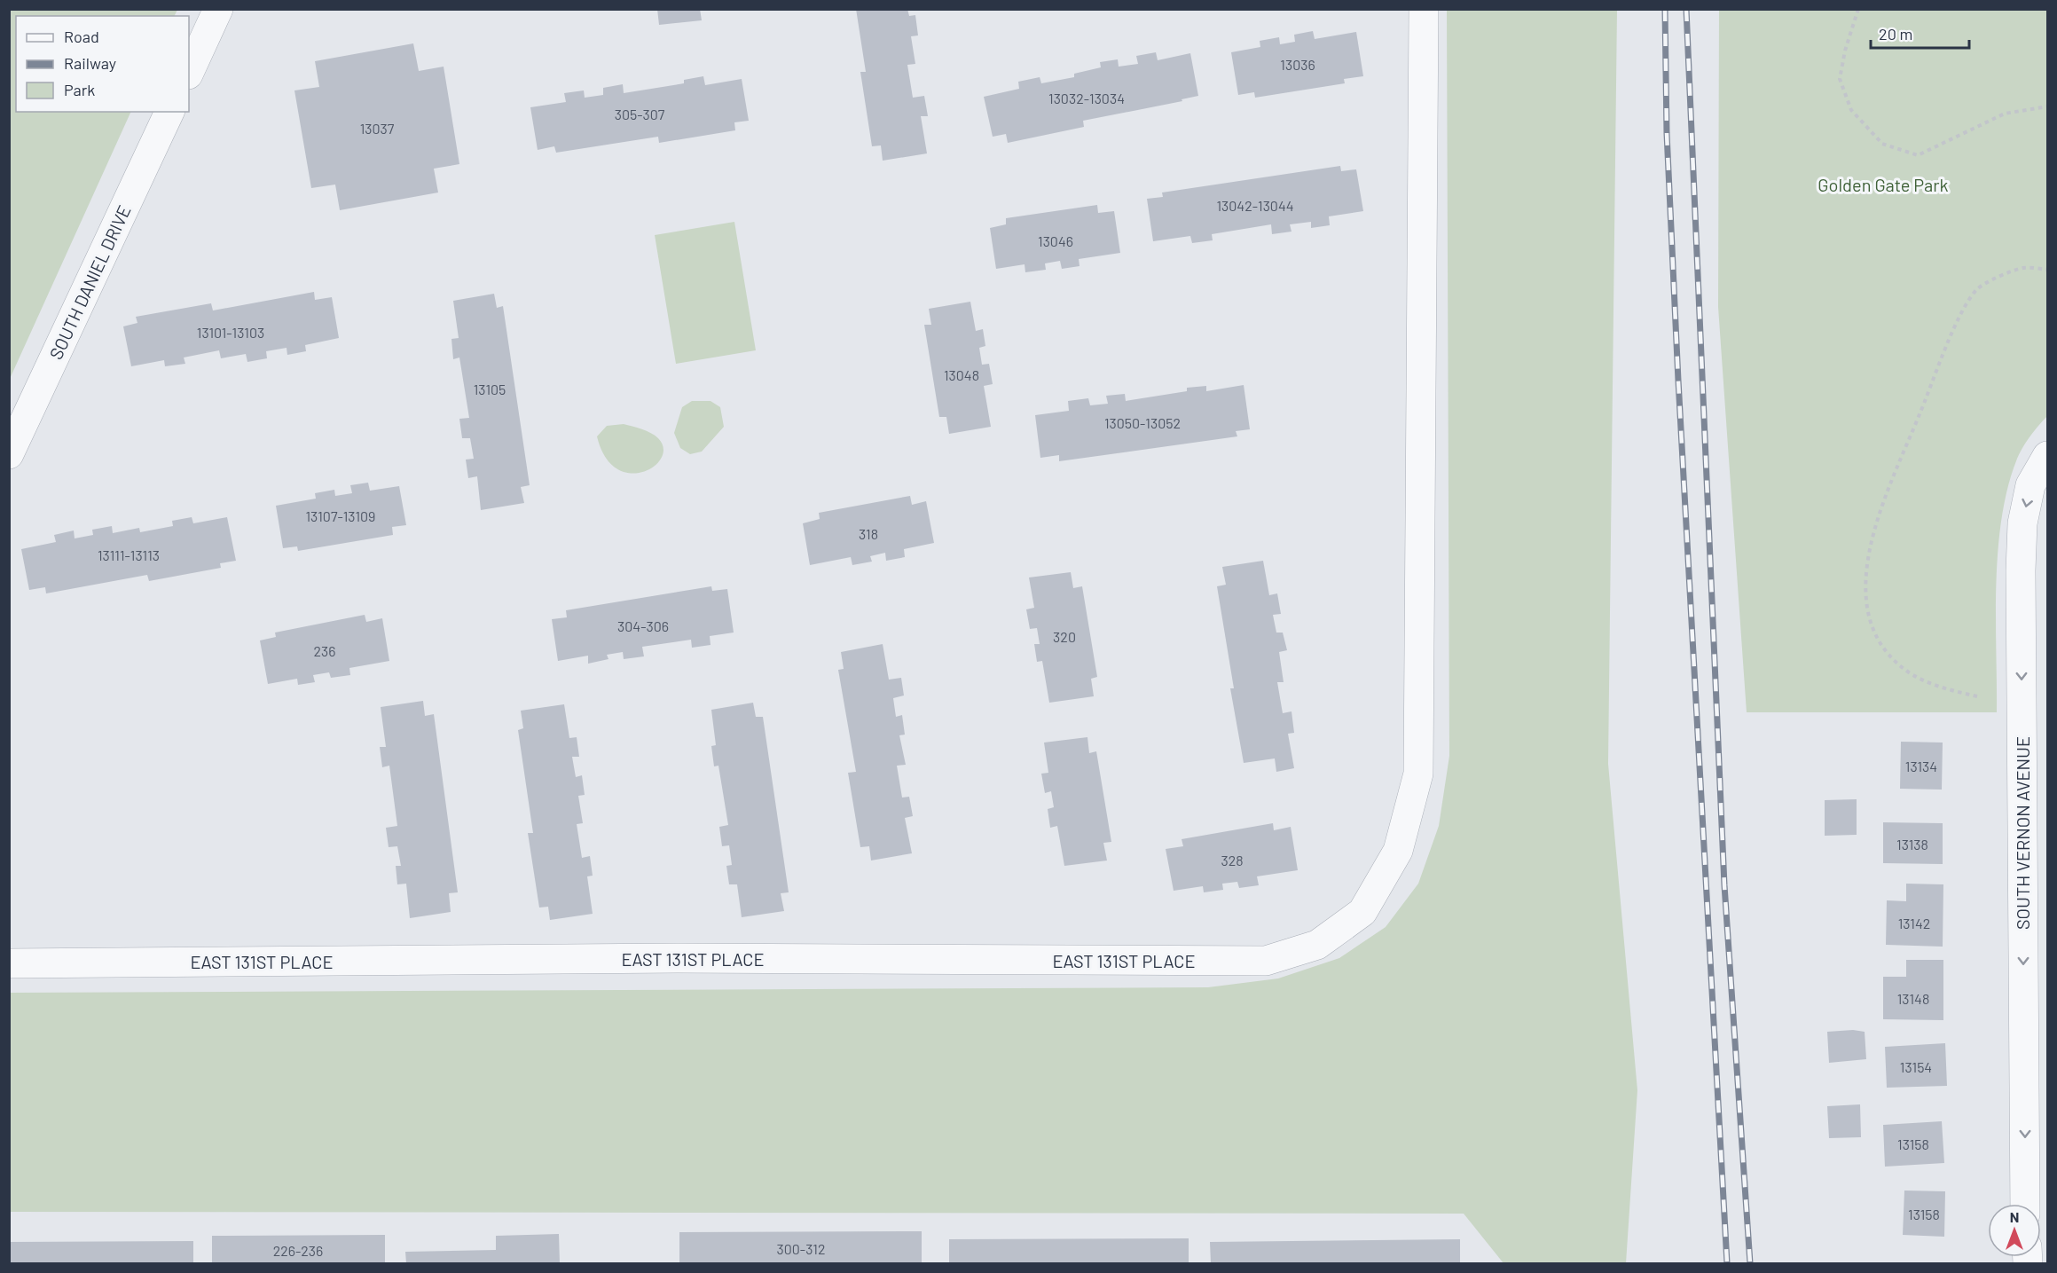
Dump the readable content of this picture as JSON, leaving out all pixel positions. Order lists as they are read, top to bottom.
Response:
{
  "streets": {
    "street": ["SOUTH DANIEL DRIVE", "SOUTH VERNON AVENUE", "EAST 131ST PLACE"]
  },
  "one_way": ["SOUTH VERNON AVENUE"],
  "parks": ["Golden Gate Park"],
  "house_numbers": [
    "13036",
    "13032-13034",
    "305-307",
    "13037",
    "13042-13044",
    "13046",
    "13101-13103",
    "13048",
    "13105",
    "13050-13052",
    "13107-13109",
    "318",
    "13111-13113",
    "304-306",
    "320",
    "236",
    "13134",
    "13138",
    "328",
    "13142",
    "13148",
    "13154",
    "13158",
    "13158",
    "300-312",
    "226-236"
  ],
  "legend": ["Road", "Railway", "Park"],
  "scale_bar": "20 m",
  "north": "top"
}
